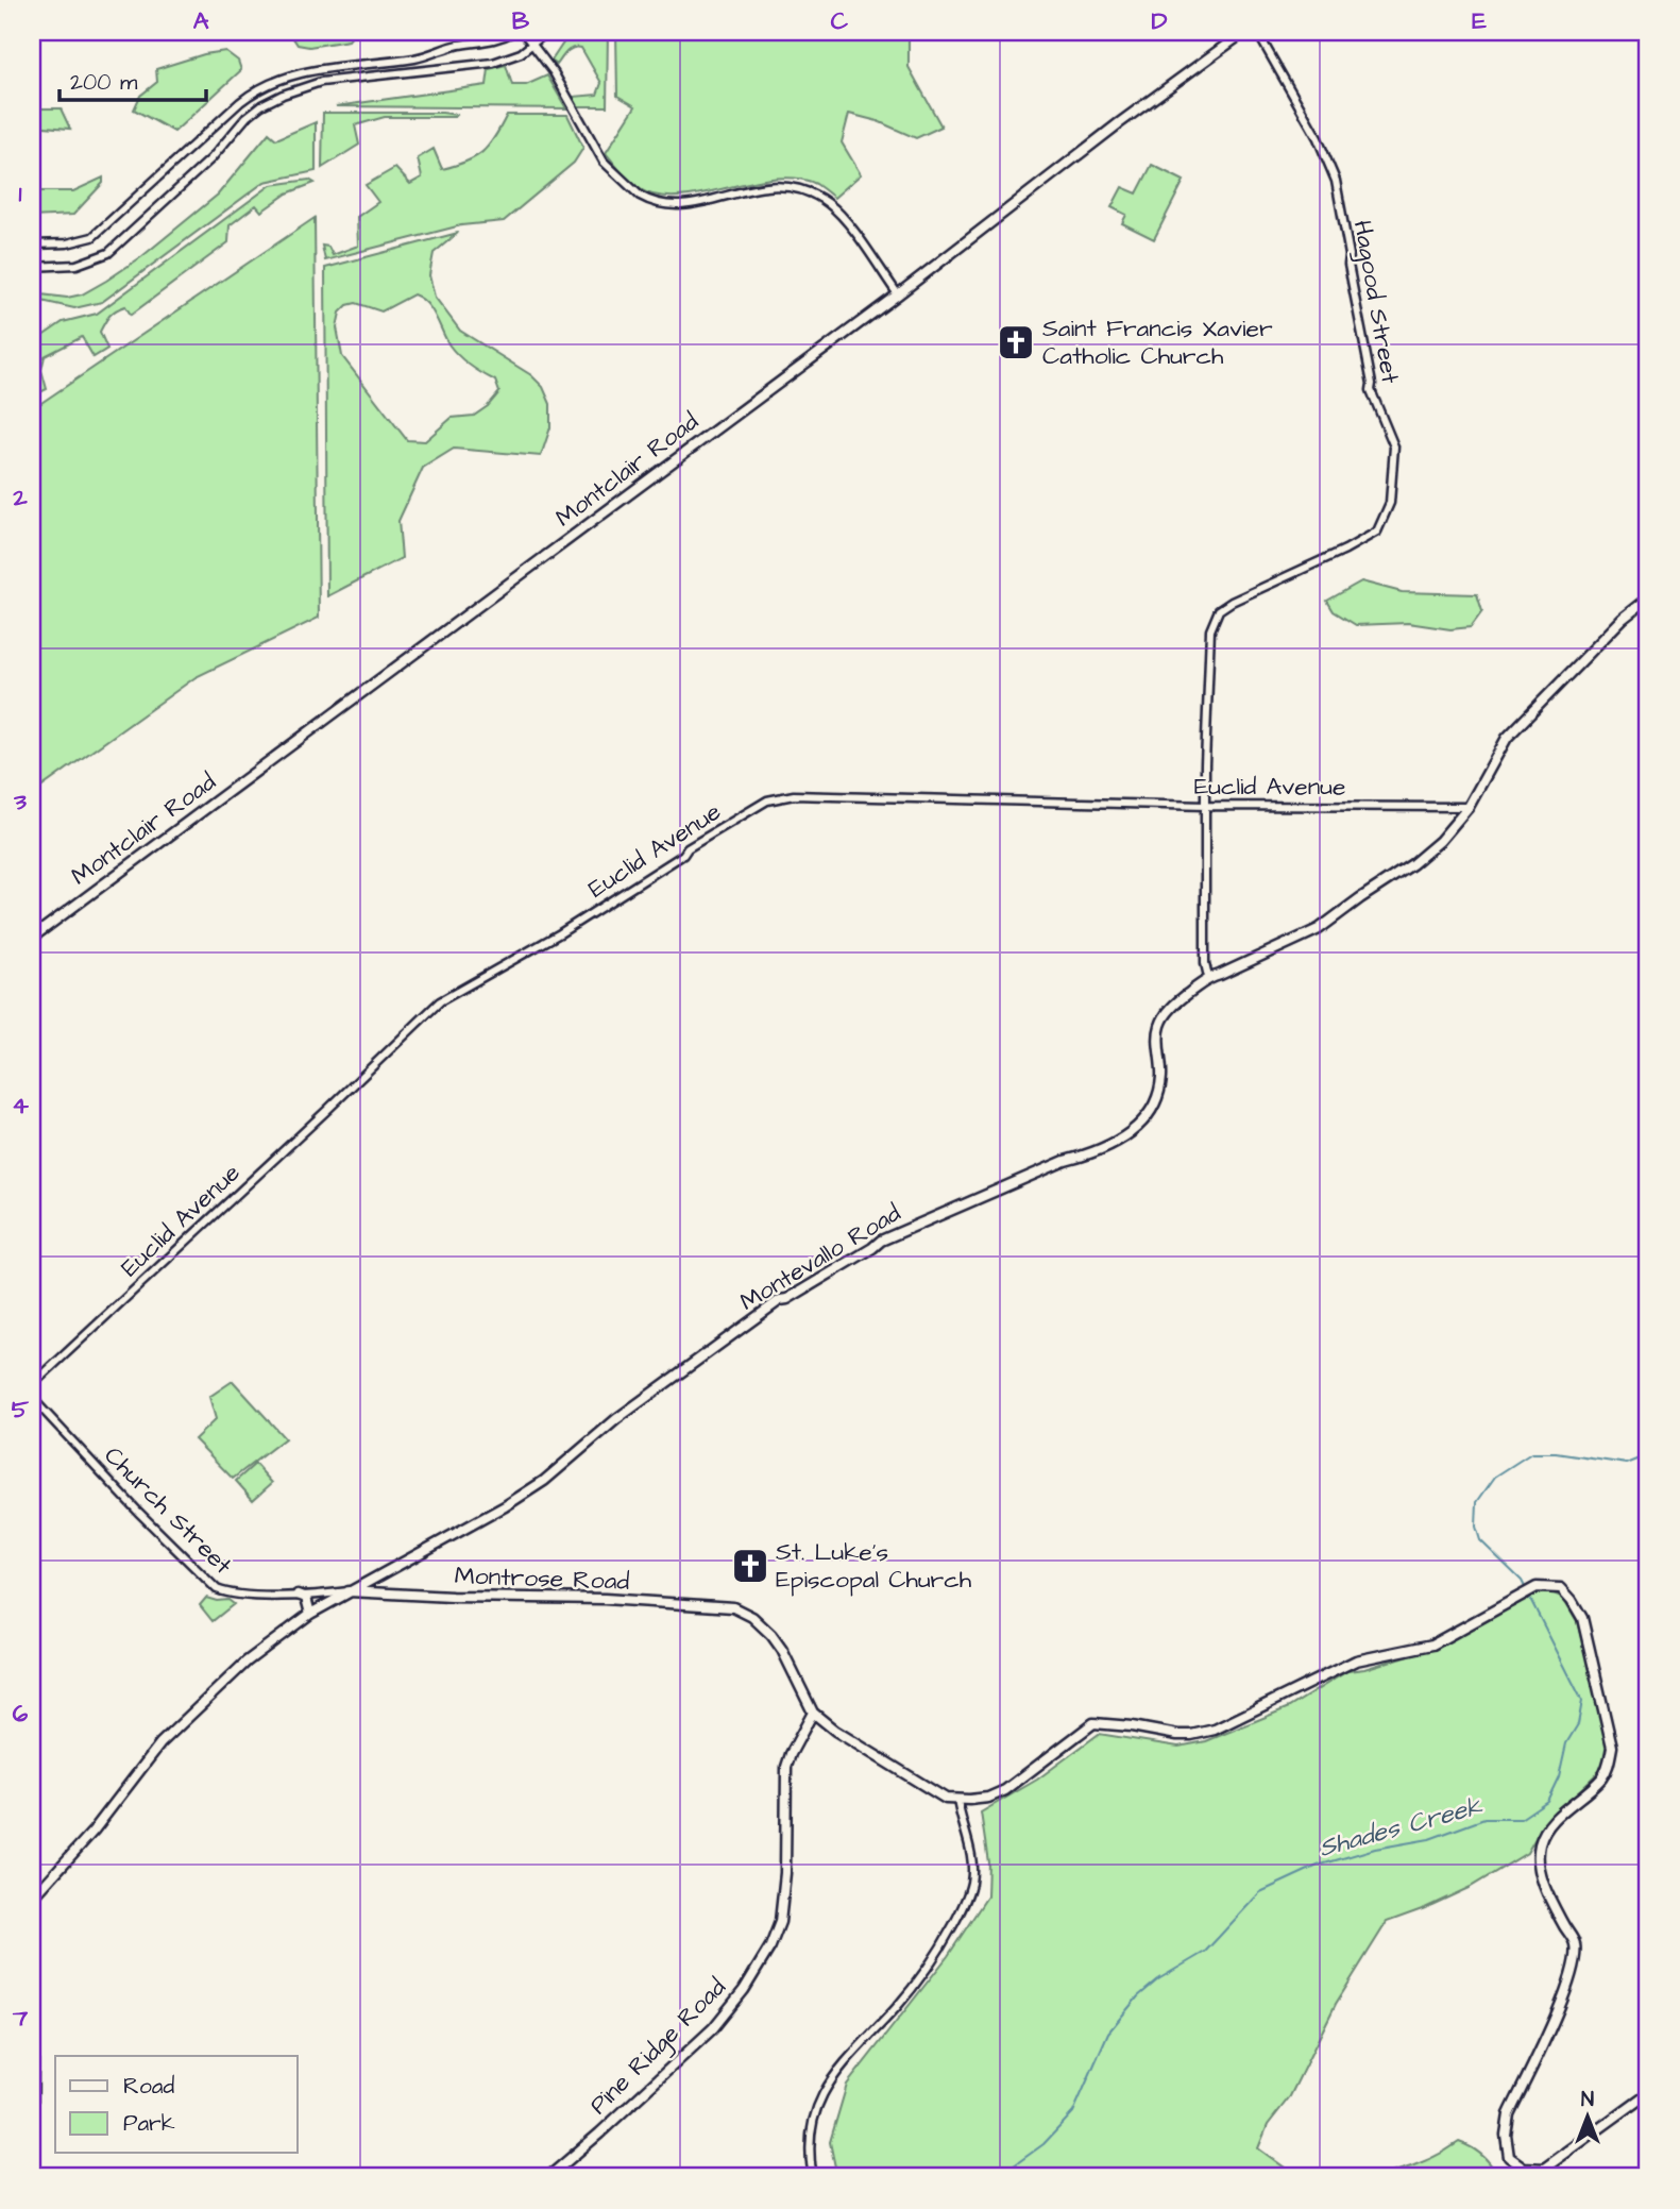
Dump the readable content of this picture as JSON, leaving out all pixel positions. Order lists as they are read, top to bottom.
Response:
{
  "streets": {
    "main road": [
      "Montclair Road",
      "Montevallo Road",
      "Montrose Road",
      "Pine Ridge Road"
    ],
    "street": ["Hagood Street", "Euclid Avenue", "Church Street"]
  },
  "crossings": [
    ["Hagood Street", "Euclid Avenue"],
    ["Hagood Street", "Montevallo Road"],
    ["Euclid Avenue", "Montevallo Road"],
    ["Montevallo Road", "Church Street"],
    ["Montevallo Road", "Montrose Road"],
    ["Church Street", "Montrose Road"],
    ["Montrose Road", "Pine Ridge Road"]
  ],
  "water": ["Shades Creek"],
  "places": {
    "church": ["Saint Francis Xavier Catholic Church", "St. Luke's Episcopal Church"]
  },
  "legend": ["Road", "Park"],
  "scale_bar": "200 m",
  "north": "top",
  "grid": {
    "columns": [
      "A",
      "B",
      "C",
      "D",
      "E"
    ],
    "rows": [
      "1",
      "2",
      "3",
      "4",
      "5",
      "6",
      "7"
    ]
  }
}
